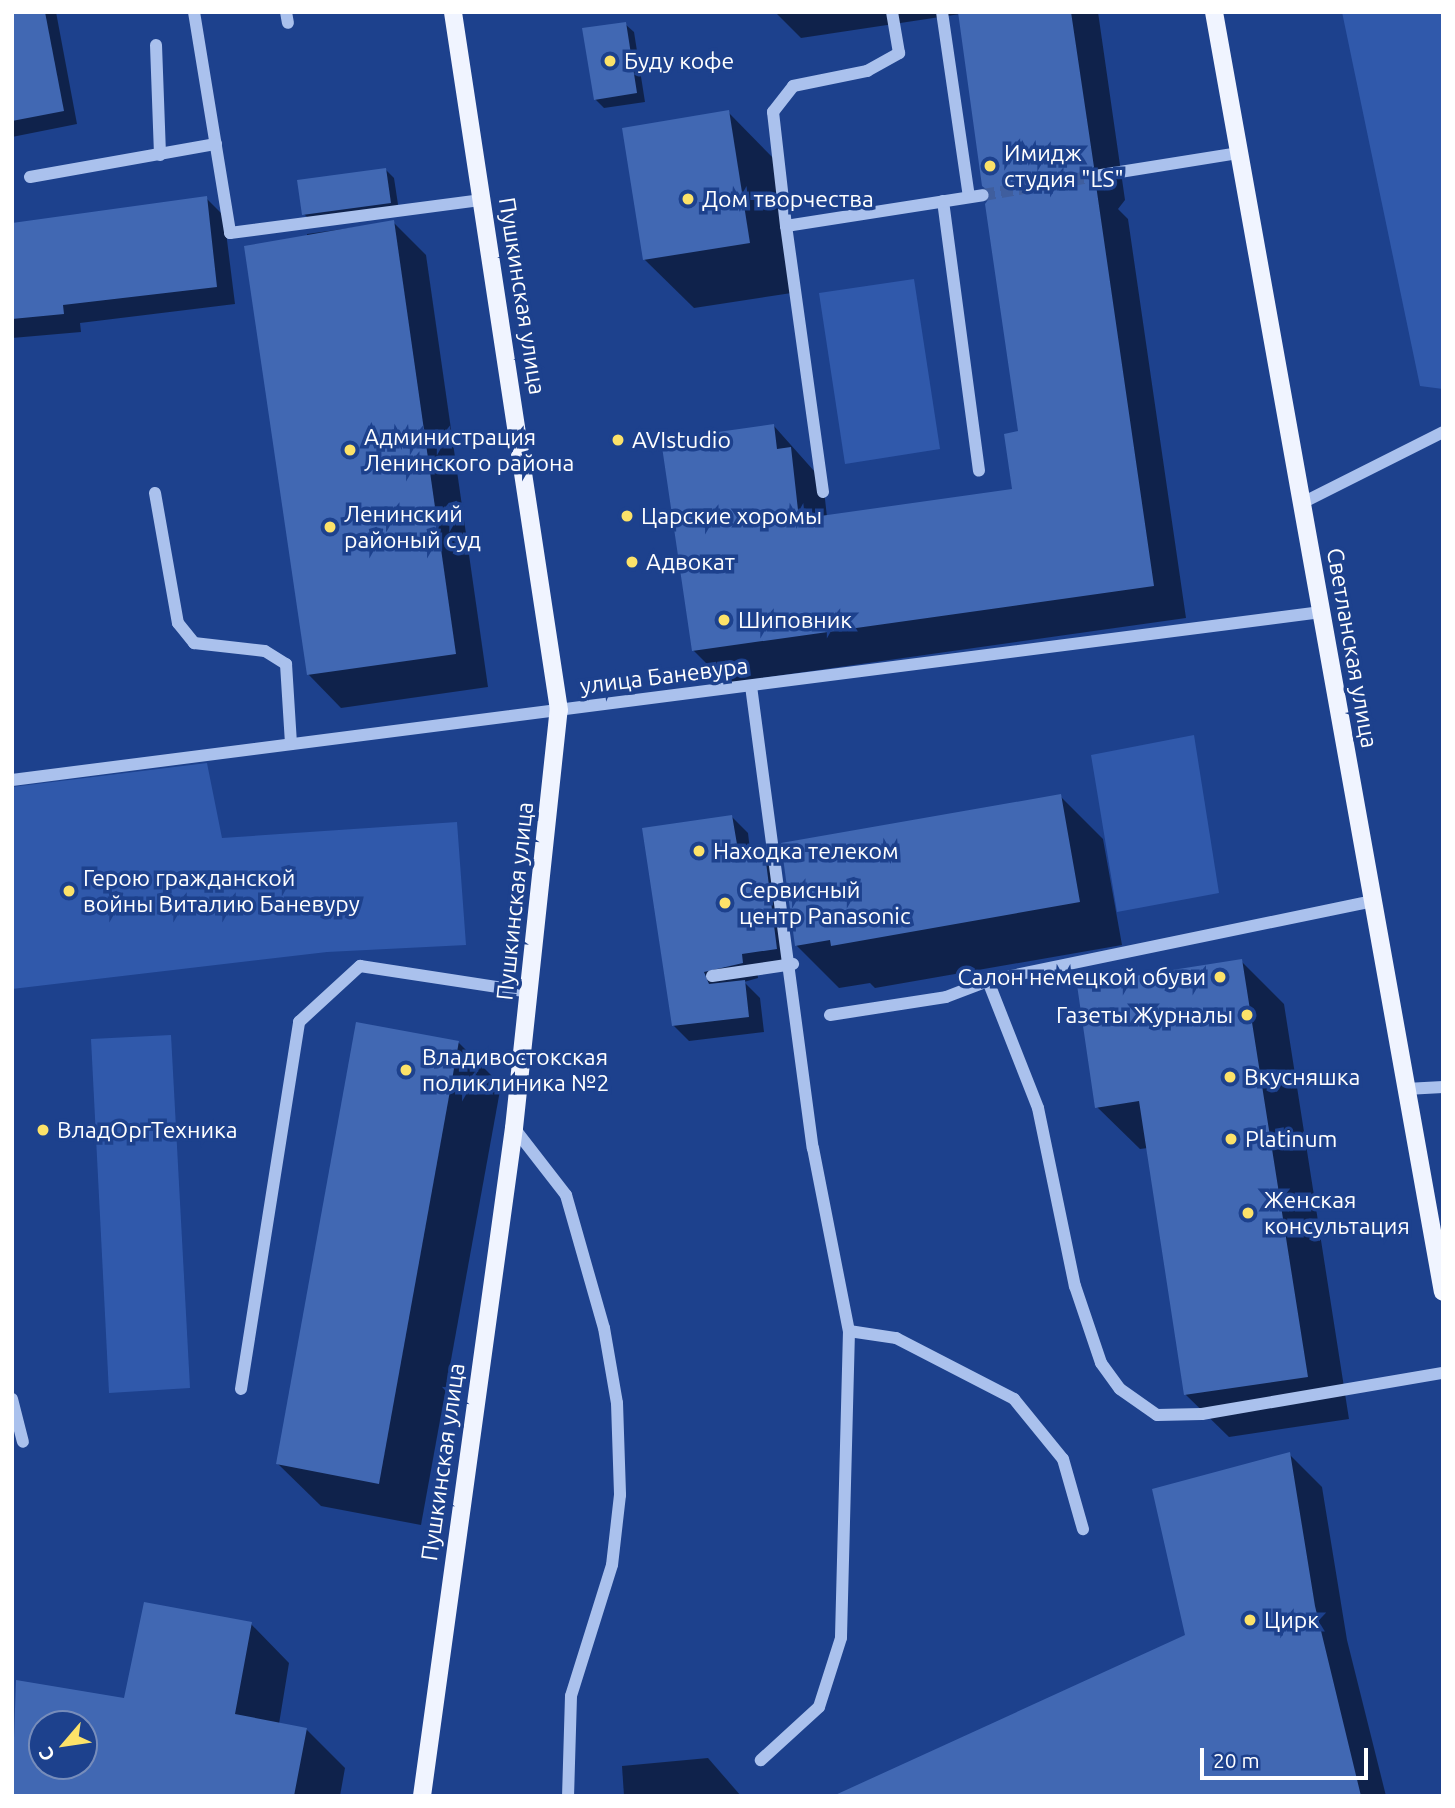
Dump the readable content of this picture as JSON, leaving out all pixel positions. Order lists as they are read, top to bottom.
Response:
{
  "streets": {
    "main road": ["Пушкинская улица", "Светланская улица"],
    "street": ["улица Баневура"]
  },
  "crossings": [
    ["Пушкинская улица", "улица Баневура"],
    ["Светланская улица", "улица Баневура"]
  ],
  "places": [
    "Буду кофе",
    "Имидж студия \"LS\"",
    "Дом творчества",
    "AVIstudio",
    "Администрация Ленинского района",
    "Царские хоромы",
    "Ленинский районый суд",
    "Адвокат",
    "Шиповник",
    "Находка телеком",
    "Герою гражданской войны Виталию Баневуру",
    "Сервисный центр Panasonic",
    "Салон немецкой обуви",
    "Газеты Журналы",
    "Владивостокская поликлиника №2",
    "Вкусняшка",
    "ВладОргТехника",
    "Platinum",
    "Женская консультация",
    "Цирк"
  ],
  "scale_bar": "20 m",
  "north": "bottom left"
}
